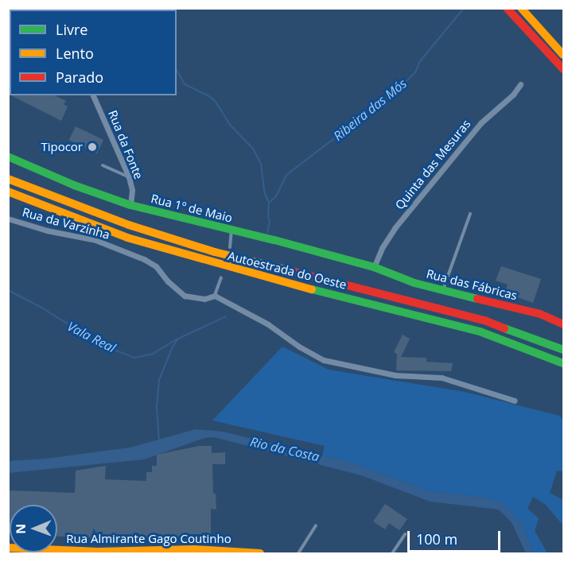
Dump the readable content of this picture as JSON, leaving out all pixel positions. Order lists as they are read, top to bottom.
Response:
{
  "streets": {
    "main road": [
      "Rua 1º de Maio",
      "Autoestrada do Oeste",
      "Rua das Fábricas",
      "Rua Almirante Gago Coutinho"
    ],
    "street": ["Rua da Fonte", "Quinta das Mesuras", "Rua da Varzinha"]
  },
  "crossings": [
    ["Rua da Fonte", "Rua 1º de Maio"],
    ["Quinta das Mesuras", "Rua 1º de Maio"],
    ["Quinta das Mesuras", "Rua das Fábricas"],
    ["Rua 1º de Maio", "Rua das Fábricas"]
  ],
  "water": ["Ribeira das Mós", "Vala Real", "Rio da Costa"],
  "places": ["Tipocor"],
  "legend": ["Livre", "Lento", "Parado"],
  "scale_bar": "100 m",
  "north": "left"
}
